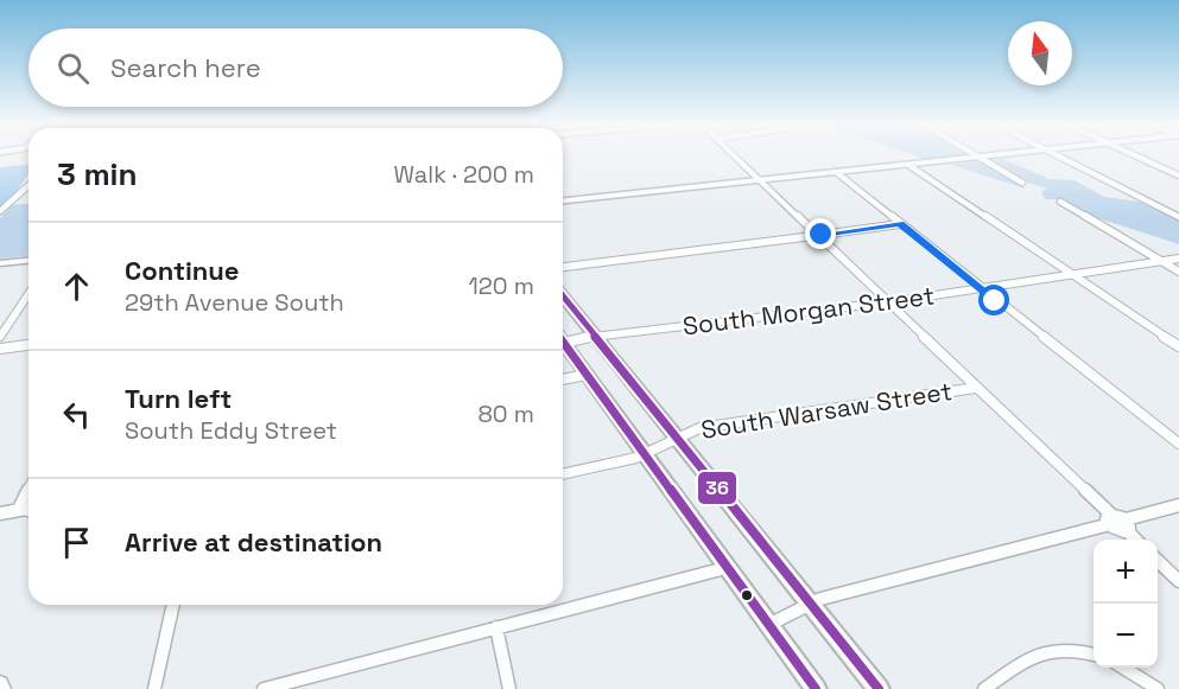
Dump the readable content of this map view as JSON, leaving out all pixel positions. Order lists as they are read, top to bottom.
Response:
{
  "streets": {
    "street": ["South Morgan Street", "South Warsaw Street"]
  },
  "lines": ["transit line 36"],
  "north": "top",
  "page": {
    "search": "Search here",
    "heading": ["3 min", "Walk · 200 m"],
    "list": [
      ["Continue", "29th Avenue South", "120 m"],
      ["Turn left", "South Eddy Street", "80 m"],
      "Arrive at destination"
    ],
    "map_buttons": ["+", "−"]
  }
}
